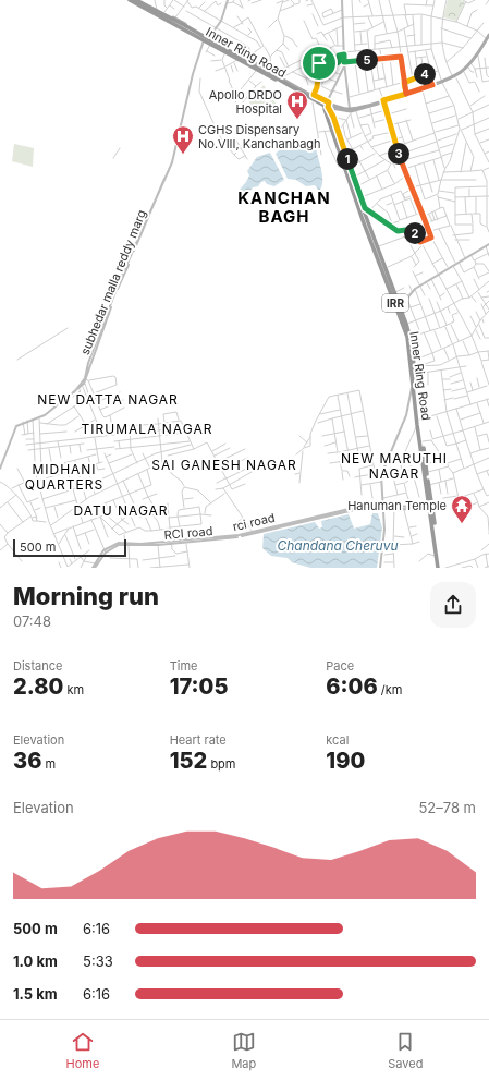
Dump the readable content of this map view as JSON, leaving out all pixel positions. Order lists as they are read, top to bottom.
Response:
{
  "streets": {
    "highway": ["Inner Ring Road", "IRR"],
    "main road": ["subhedar malla reddy marg", "rci road", "RCI road"]
  },
  "crossings": [
    ["Inner Ring Road", "subhedar malla reddy marg"],
    ["Inner Ring Road", "RCI road"],
    ["rci road", "RCI road"]
  ],
  "districts": [
    "KANCHAN BAGH",
    "NEW DATTA NAGAR",
    "TIRUMALA NAGAR",
    "NEW MARUTHI NAGAR",
    "SAI GANESH NAGAR",
    "MIDHANI QUARTERS",
    "DATU NAGAR"
  ],
  "water": ["Chandana Cheruvu"],
  "places": {
    "hospital": ["Apollo DRDO Hospital", "CGHS Dispensary No.VIII, Kanchanbagh"],
    "temple": ["Hanuman Temple"]
  },
  "scale_bar": "500 m",
  "page": {
    "pins": [
      "5",
      "4",
      "3",
      "1",
      "2"
    ],
    "scale": "500 m",
    "heading": ["Morning run", "07:48"],
    "stats": [
      ["Distance", "2.80 km"],
      ["Time", "17:05"],
      ["Pace", "6:06 /km"],
      ["Elevation", "36 m"],
      ["Heart rate", "152 bpm"],
      ["kcal", "190"]
    ],
    "chart": ["Elevation", "52–78 m"],
    "list": [
      {
        "name": "500 m",
        "note": "6:16"
      },
      {
        "name": "1.0 km",
        "note": "5:33"
      },
      {
        "name": "1.5 km",
        "note": "6:16"
      }
    ],
    "tabs": ["Home", "Map", "Saved"]
  }
}
